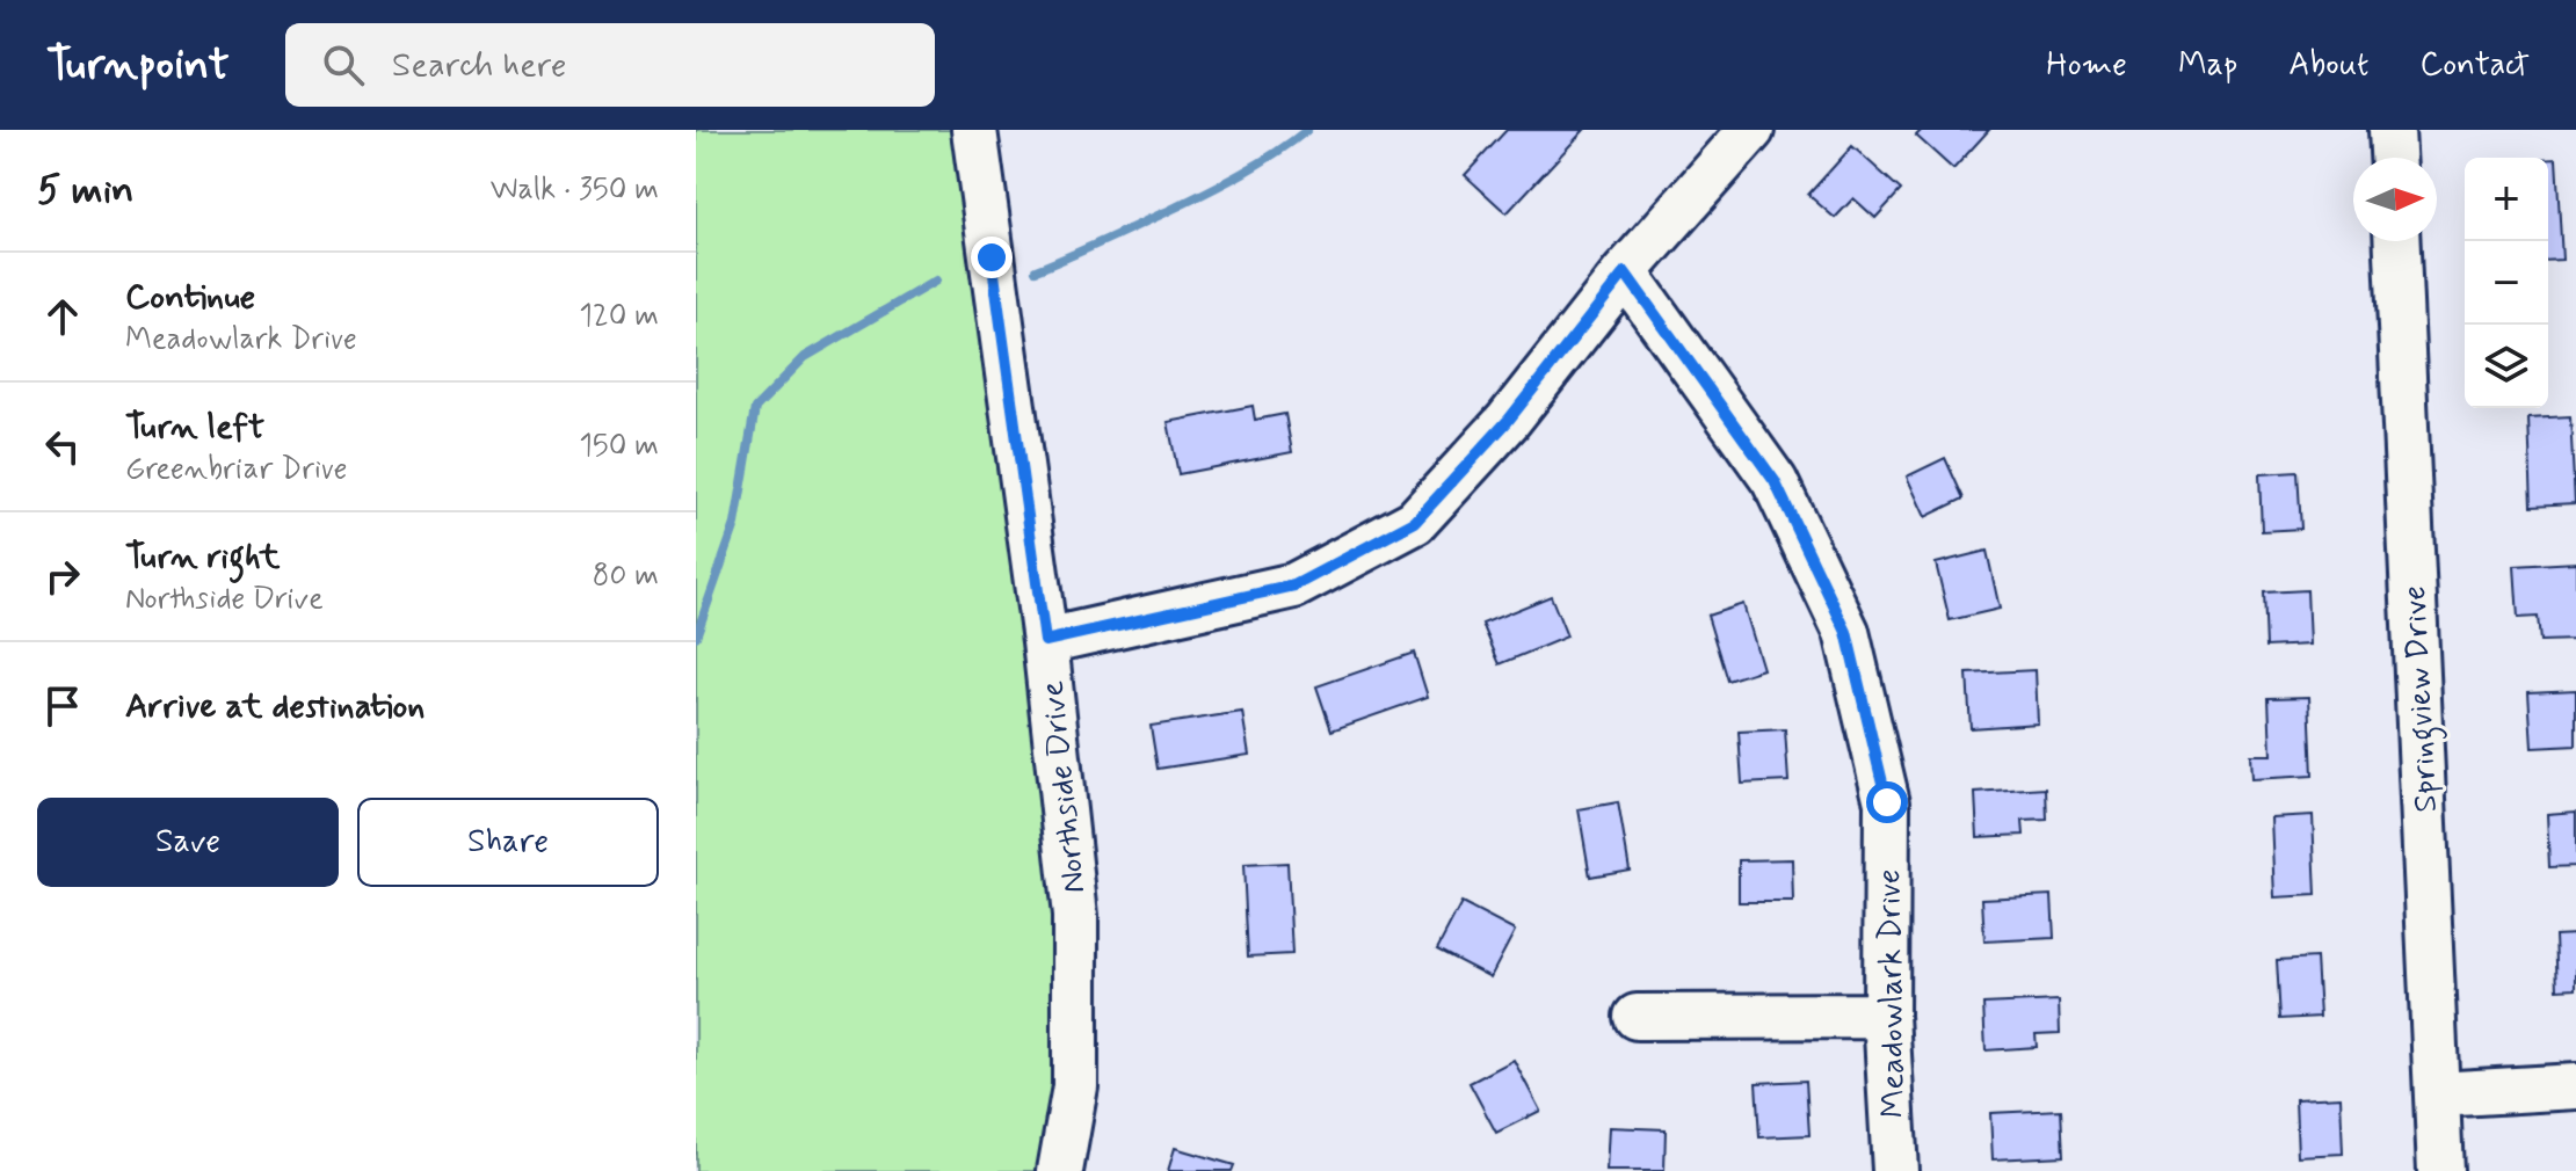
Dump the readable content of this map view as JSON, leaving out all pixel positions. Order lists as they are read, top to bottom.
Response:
{
  "streets": {
    "street": ["Springview Drive", "Northside Drive", "Meadowlark Drive"]
  },
  "north": "right",
  "page": {
    "header": "Turnpoint",
    "search": "Search here",
    "nav": [
      "Home",
      "Map",
      "About",
      "Contact"
    ],
    "heading": ["5 min", "Walk · 350 m"],
    "map_buttons": ["+", "−"],
    "list": [
      ["Continue", "Meadowlark Drive", "120 m"],
      ["Turn left", "Greenbriar Drive", "150 m"],
      ["Turn right", "Northside Drive", "80 m"],
      "Arrive at destination"
    ],
    "buttons": ["Save", "Share"]
  }
}
